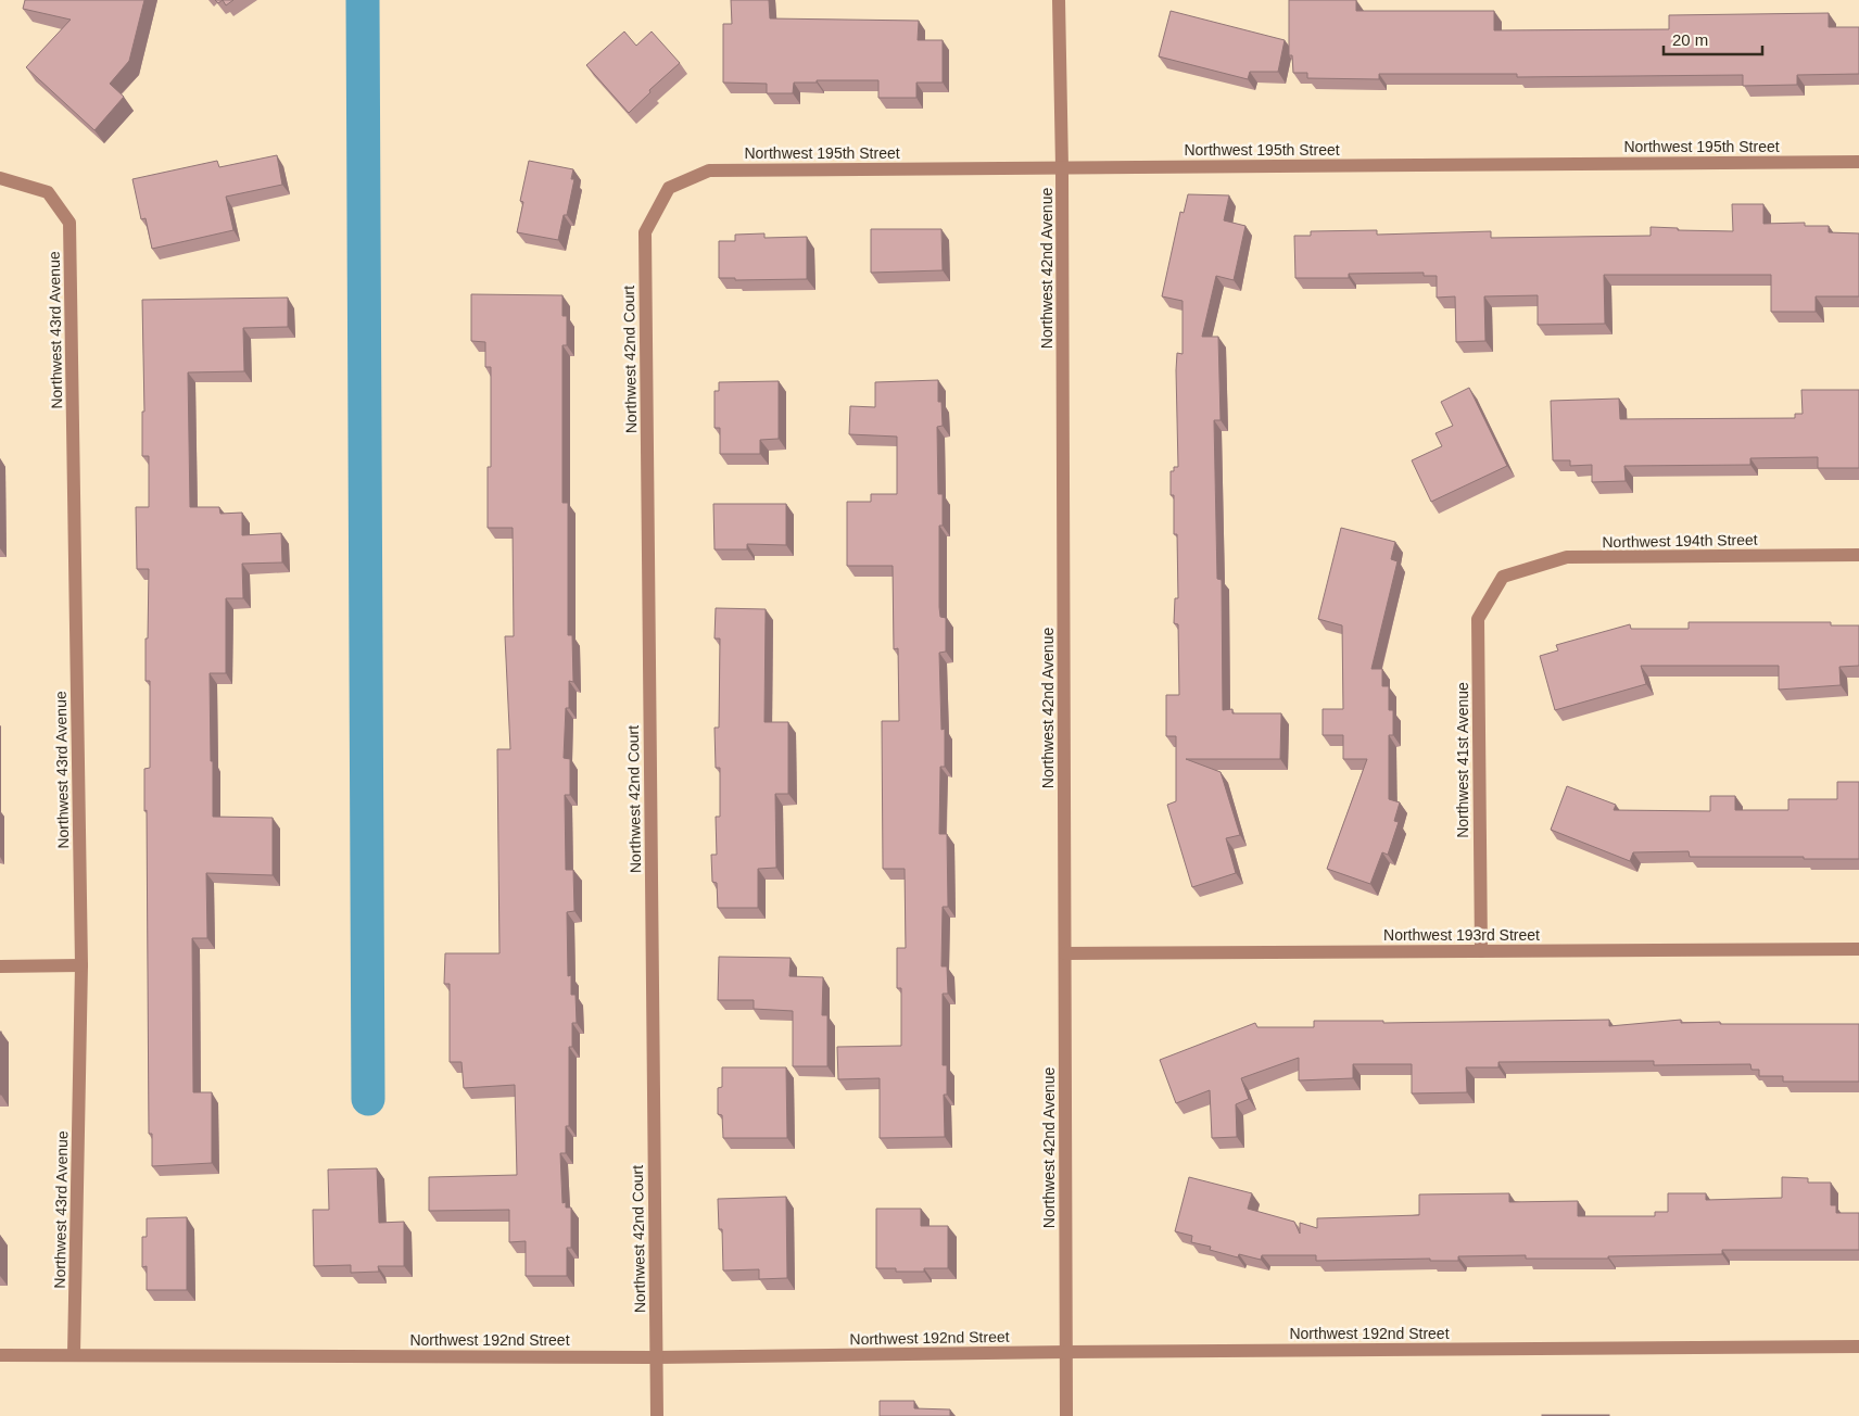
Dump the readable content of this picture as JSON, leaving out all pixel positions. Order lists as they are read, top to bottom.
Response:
{
  "streets": {
    "street": [
      "Northwest 195th Street",
      "Northwest 42nd Avenue",
      "Northwest 43rd Avenue",
      "Northwest 42nd Court",
      "Northwest 194th Street",
      "Northwest 41st Avenue",
      "Northwest 193rd Street",
      "Northwest 192nd Street"
    ]
  },
  "crossings": [
    ["Northwest 195th Street", "Northwest 42nd Avenue"],
    ["Northwest 195th Street", "Northwest 42nd Court"],
    ["Northwest 42nd Avenue", "Northwest 193rd Street"],
    ["Northwest 42nd Avenue", "Northwest 192nd Street"],
    ["Northwest 43rd Avenue", "Northwest 192nd Street"],
    ["Northwest 42nd Court", "Northwest 192nd Street"],
    ["Northwest 194th Street", "Northwest 41st Avenue"],
    ["Northwest 41st Avenue", "Northwest 193rd Street"]
  ],
  "scale_bar": "20 m"
}
